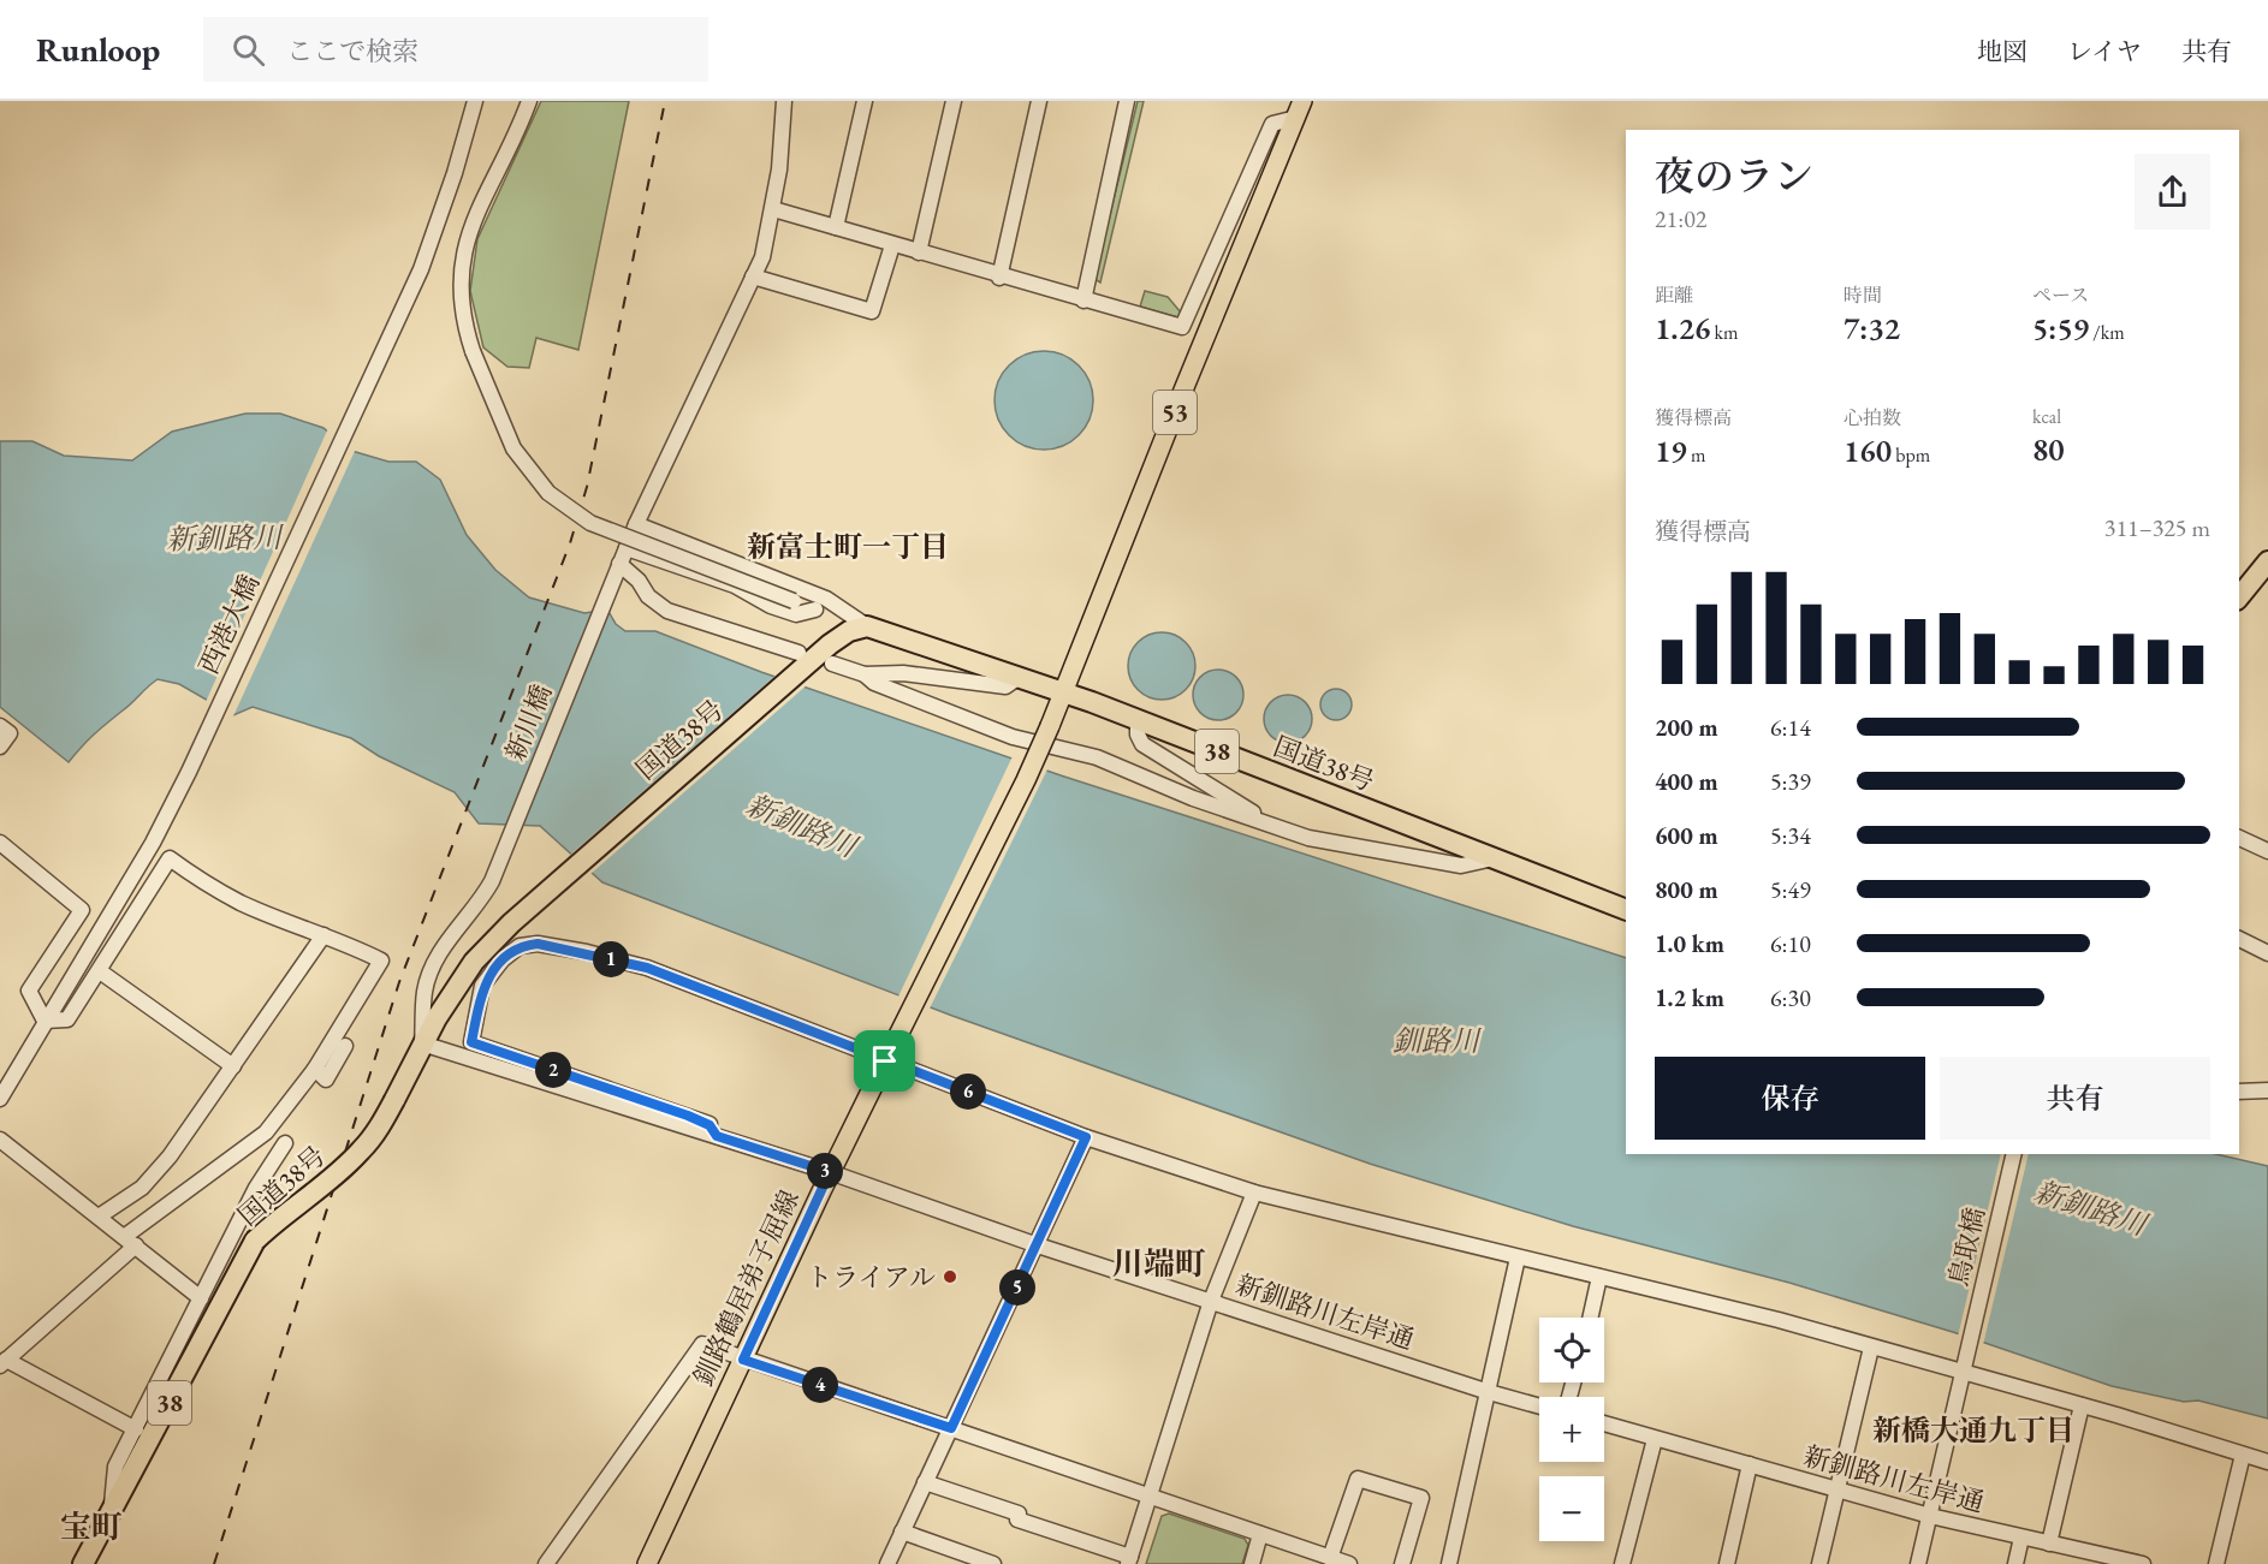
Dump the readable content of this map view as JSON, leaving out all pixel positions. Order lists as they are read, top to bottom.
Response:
{
  "streets": {
    "highway": ["国道38号", "38"],
    "main road": ["53", "釧路鶴居弟子屈線"],
    "street": [
      "西港大橋",
      "新川橋",
      "鳥取橋",
      "新釧路川左岸通"
    ]
  },
  "crossings": [
    ["53", "国道38号"],
    ["53", "釧路鶴居弟子屈線"],
    ["新川橋", "国道38号"],
    ["新川橋", "新釧路川左岸通"],
    ["国道38号", "釧路鶴居弟子屈線"],
    ["国道38号", "新釧路川左岸通"],
    ["鳥取橋", "新釧路川左岸通"],
    ["釧路鶴居弟子屈線", "新釧路川左岸通"]
  ],
  "districts": [
    "新富士町一丁目",
    "川端町",
    "新橋大通九丁目",
    "宝町"
  ],
  "water": ["新釧路川", "釧路川"],
  "places": ["トライアル"],
  "page": {
    "header": "Runloop",
    "search": "ここで検索",
    "nav": ["地図", "レイヤ", "共有"],
    "heading": ["夜のラン", "21:02"],
    "stats": [
      ["距離", "1.26 km"],
      ["時間", "7:32"],
      ["ペース", "5:59 /km"],
      ["獲得標高", "19 m"],
      ["心拍数", "160 bpm"],
      ["kcal", "80"]
    ],
    "chart": ["獲得標高", "311–325 m"],
    "list": [
      {
        "name": "200 m",
        "note": "6:14"
      },
      {
        "name": "400 m",
        "note": "5:39"
      },
      {
        "name": "600 m",
        "note": "5:34"
      },
      {
        "name": "800 m",
        "note": "5:49"
      },
      {
        "name": "1.0 km",
        "note": "6:10"
      },
      {
        "name": "1.2 km",
        "note": "6:30"
      }
    ],
    "pins": [
      "1",
      "2",
      "6",
      "3",
      "5",
      "4"
    ],
    "buttons": ["保存", "共有"],
    "map_buttons": ["+", "−"]
  }
}
